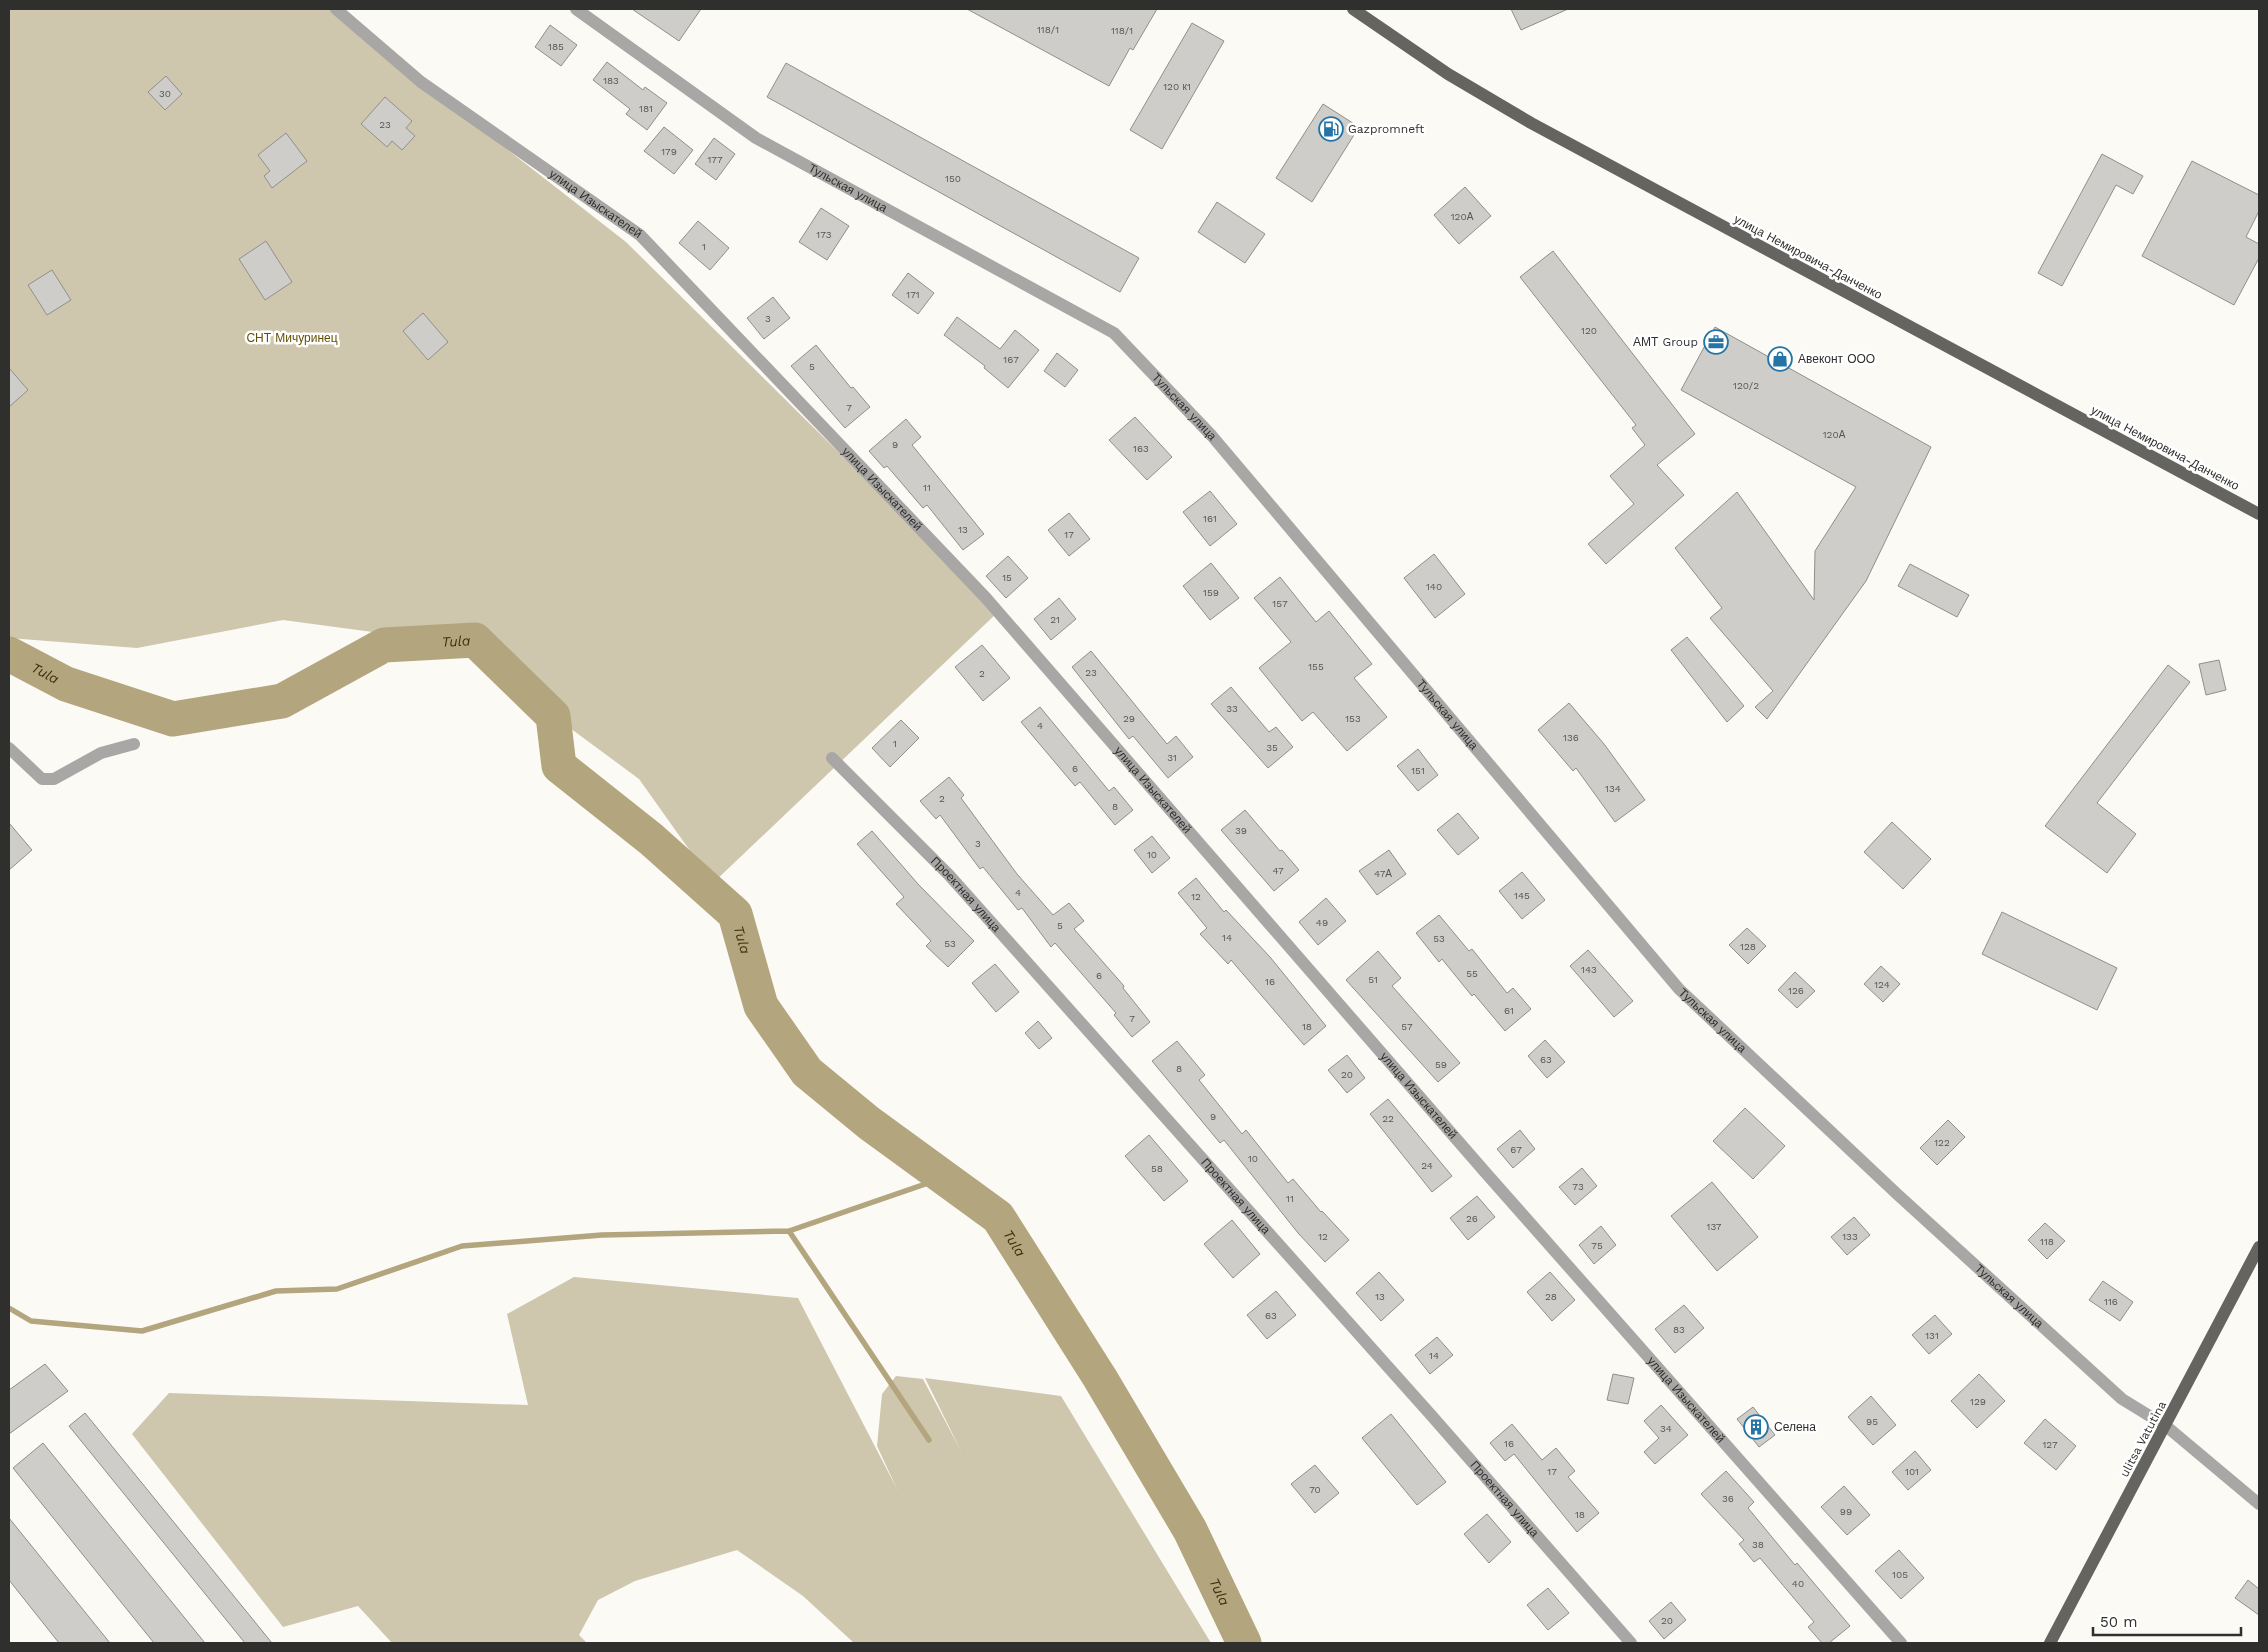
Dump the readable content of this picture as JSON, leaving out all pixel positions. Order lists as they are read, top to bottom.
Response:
{
  "streets": {
    "main road": ["улица Немировича-Данченко", "ulitsa Vatutina"],
    "street": ["Тульская улица", "улица Изыскателей", "Проектная улица"]
  },
  "crossings": [
    ["Тульская улица", "ulitsa Vatutina"]
  ],
  "water": ["Tula"],
  "parks": ["СНТ Мичуринец"],
  "places": {
    "fuel station": ["Gazpromneft"],
    "office": ["АМТ Group"],
    "shop": ["Авеконт ООО"],
    "building": ["Селена"]
  },
  "house_numbers": [
    "118/1",
    "118/1",
    "185",
    "183",
    "120 к1",
    "30",
    "181",
    "23",
    "179",
    "177",
    "150",
    "120А",
    "173",
    "1",
    "171",
    "3",
    "120",
    "167",
    "5",
    "120/2",
    "7",
    "120А",
    "9",
    "163",
    "11",
    "161",
    "13",
    "17",
    "15",
    "140",
    "159",
    "157",
    "21",
    "155",
    "23",
    "2",
    "33",
    "29",
    "153",
    "4",
    "136",
    "1",
    "35",
    "31",
    "6",
    "151",
    "134",
    "2",
    "8",
    "39",
    "3",
    "10",
    "47",
    "47А",
    "4",
    "145",
    "12",
    "49",
    "5",
    "14",
    "53",
    "53",
    "128",
    "143",
    "55",
    "6",
    "51",
    "16",
    "124",
    "126",
    "61",
    "7",
    "18",
    "57",
    "63",
    "59",
    "8",
    "20",
    "9",
    "22",
    "122",
    "67",
    "10",
    "24",
    "58",
    "73",
    "11",
    "26",
    "137",
    "12",
    "133",
    "118",
    "75",
    "13",
    "28",
    "116",
    "63",
    "83",
    "131",
    "14",
    "129",
    "95",
    "34",
    "16",
    "127",
    "17",
    "101",
    "70",
    "36",
    "99",
    "18",
    "38",
    "105",
    "40",
    "20"
  ],
  "scale_bar": "50 m"
}
